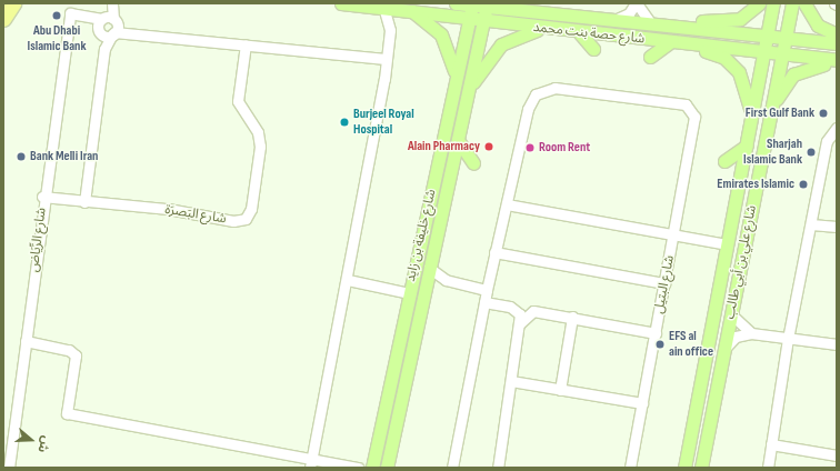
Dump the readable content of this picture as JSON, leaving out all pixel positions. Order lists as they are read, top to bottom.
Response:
{
  "streets": {
    "main road": ["شارع حصة بنت محمد", "شارع خليفة بن زايد", "شارع علي بن أبي طالب"],
    "street": ["شارع البَصرَة", "شارع الرِّيَاض", "شارع البتيل"]
  },
  "crossings": [
    ["شارع حصة بنت محمد", "شارع خليفة بن زايد"],
    ["شارع حصة بنت محمد", "شارع علي بن أبي طالب"],
    ["شارع البَصرَة", "شارع الرِّيَاض"]
  ],
  "places": [
    "Abu Dhabi Islamic Bank",
    "First Gulf Bank",
    "Burjeel Royal Hospital",
    "Alain Pharmacy",
    "Room Rent",
    "Sharjah Islamic Bank",
    "Bank Melli Iran",
    "Emirates Islamic",
    "EFS al ain office"
  ],
  "north": "right"
}
